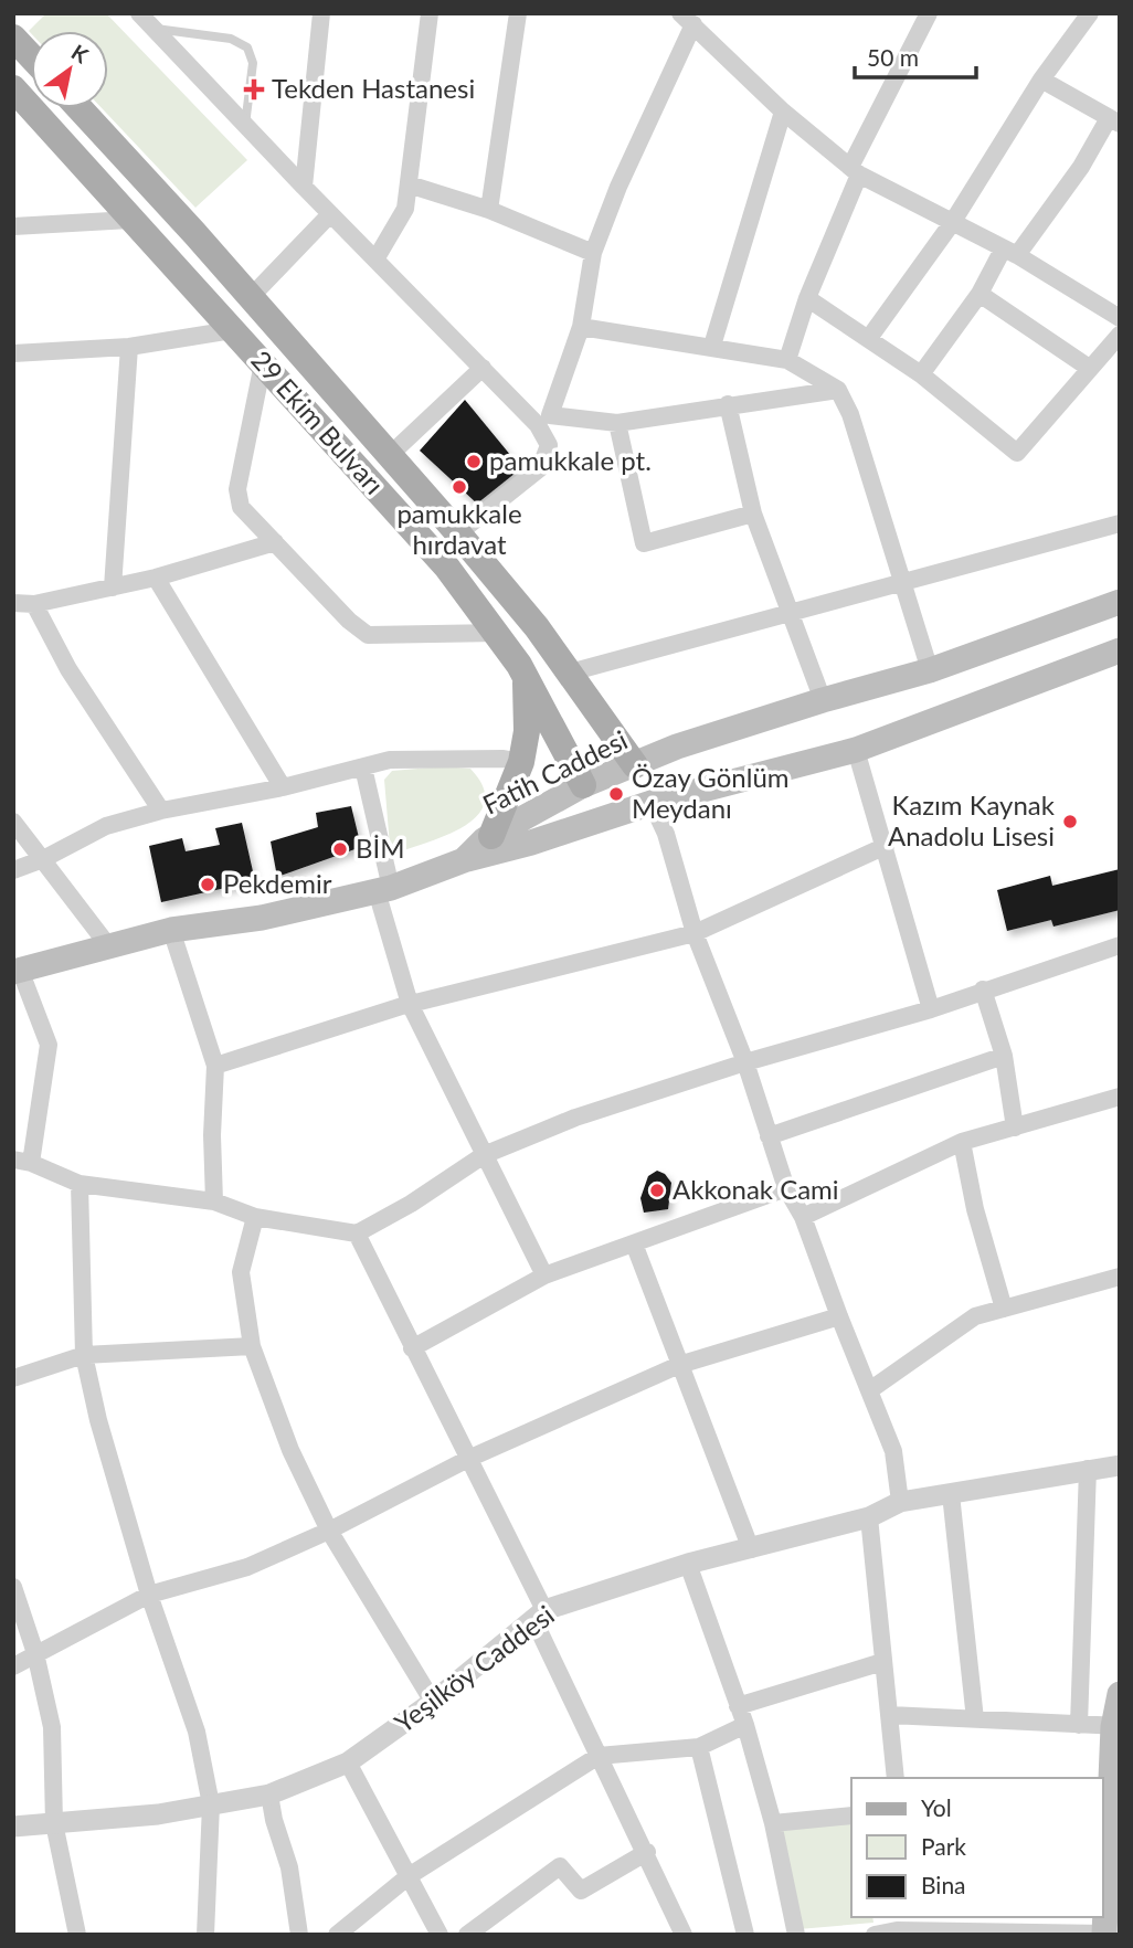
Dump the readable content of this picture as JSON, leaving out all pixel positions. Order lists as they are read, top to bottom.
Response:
{
  "streets": {
    "main road": ["29 Ekim Bulvarı", "Fatih Caddesi"],
    "street": ["Yeşilköy Caddesi"]
  },
  "crossings": [
    ["29 Ekim Bulvarı", "Fatih Caddesi"]
  ],
  "places": {
    "health": ["Tekden Hastanesi"],
    "other": [
      "pamukkale pt.",
      "pamukkale hırdavat",
      "Özay Gönlüm Meydanı",
      "Kazım Kaynak Anadolu Lisesi",
      "BİM",
      "Pekdemir",
      "Akkonak Cami"
    ]
  },
  "legend": ["Yol", "Park", "Bina"],
  "scale_bar": "50 m",
  "north": "top right"
}
